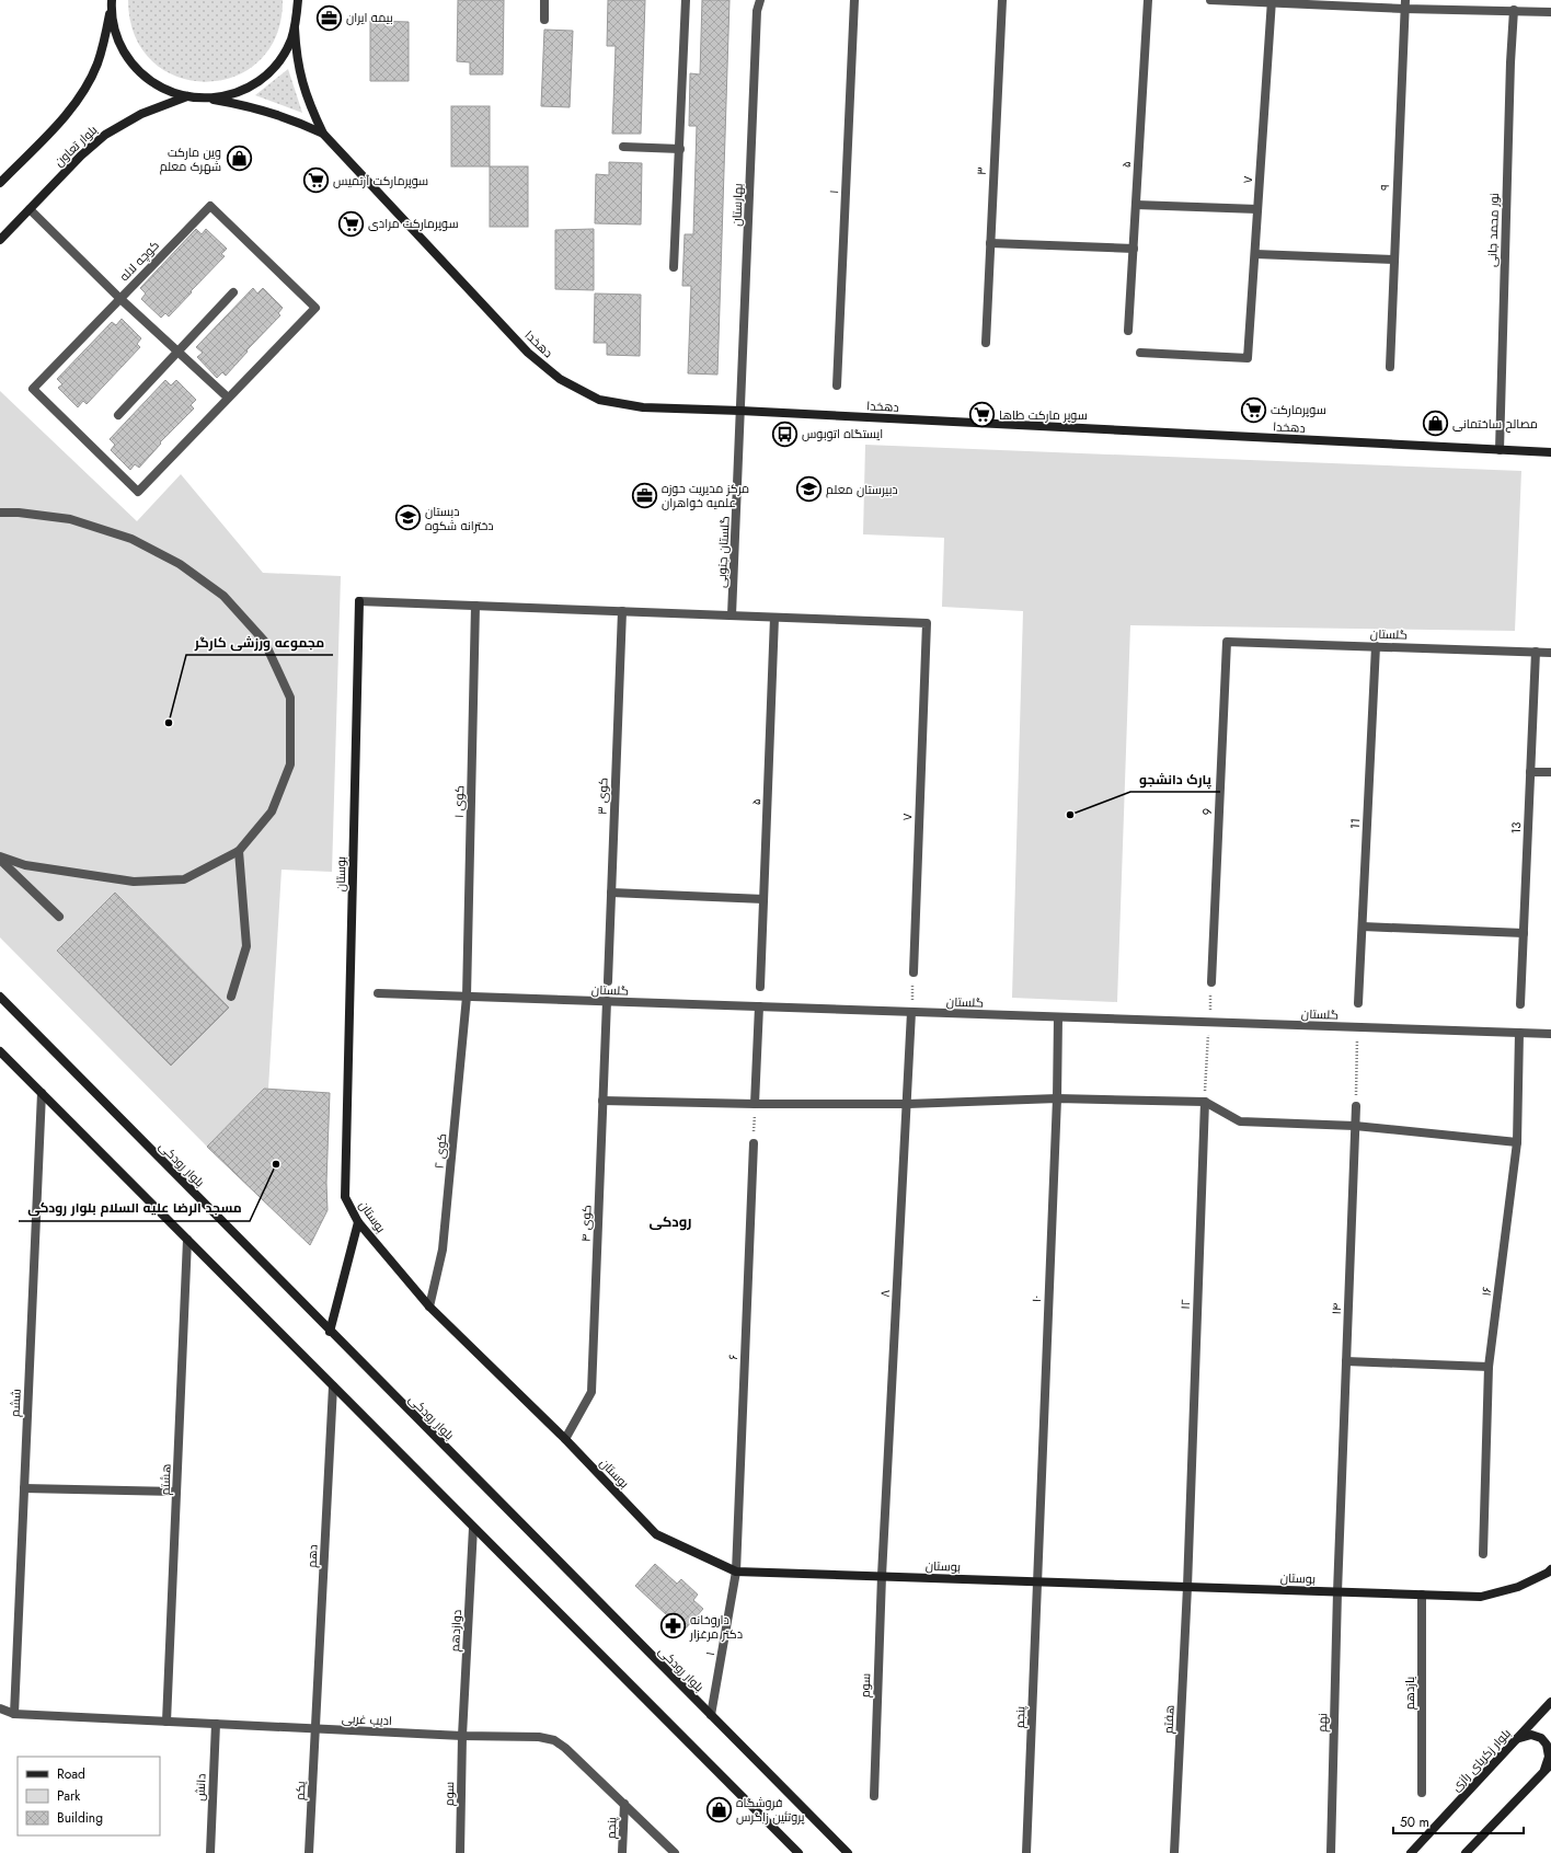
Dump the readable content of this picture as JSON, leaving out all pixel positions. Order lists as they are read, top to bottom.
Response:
{
  "streets": {
    "street": [
      "بلوار تعاون",
      "۵",
      "۳",
      "۷",
      "۹",
      "۱",
      "بهارستان",
      "نور محمد جانی",
      "کوچه لاله",
      "دهخدا",
      "گلستان جنوبی",
      "گلستان",
      "کوی ۳",
      "کوی ۱",
      "9",
      "11",
      "13",
      "بوستان",
      "کوی ۲",
      "بلوار رودکی",
      "کوی ۴",
      "۱۶",
      "۸",
      "۱۰",
      "۱۲",
      "۱۴",
      "۶",
      "ششم",
      "هشتم",
      "دهم",
      "دوازدهم",
      "سوم",
      "یازدهم",
      "پنجم",
      "ادیب غربی",
      "هفتم",
      "نهم",
      "بلوار زکریای رازی",
      "دانش",
      "یکم"
    ]
  },
  "crossings": [
    ["بلوار تعاون", "کوچه لاله"],
    ["۵", "۷"],
    ["۱", "بوستان"],
    ["۱", "بلوار رودکی"],
    ["۱", "۶"],
    ["بهارستان", "دهخدا"],
    ["بهارستان", "گلستان جنوبی"],
    ["نور محمد جانی", "دهخدا"],
    ["دهخدا", "گلستان جنوبی"],
    ["گلستان", "کوی ۱"],
    ["گلستان", "9"],
    ["گلستان", "11"],
    ["گلستان", "13"],
    ["گلستان", "کوی ۲"],
    ["گلستان", "کوی ۴"],
    ["گلستان", "۱۶"],
    ["گلستان", "۸"],
    ["گلستان", "۱۰"],
    ["کوی ۱", "بوستان"],
    ["کوی ۱", "کوی ۲"],
    ["بوستان", "کوی ۲"],
    ["بوستان", "کوی ۴"],
    ["بوستان", "۸"],
    ["بوستان", "۱۰"],
    ["بوستان", "۱۲"],
    ["بوستان", "۱۴"],
    ["بوستان", "۶"],
    ["بوستان", "سوم"],
    ["بوستان", "یازدهم"],
    ["بوستان", "پنجم"],
    ["بوستان", "هفتم"],
    ["بوستان", "نهم"],
    ["۸", "سوم"],
    ["۱۰", "پنجم"],
    ["۱۲", "هفتم"],
    ["۱۴", "نهم"],
    ["ششم", "ادیب غربی"],
    ["هشتم", "ادیب غربی"],
    ["دهم", "ادیب غربی"],
    ["دهم", "یکم"],
    ["دوازدهم", "سوم"],
    ["دوازدهم", "ادیب غربی"],
    ["سوم", "ادیب غربی"],
    ["پنجم", "ادیب غربی"],
    ["ادیب غربی", "دانش"],
    ["ادیب غربی", "یکم"]
  ],
  "districts": ["رودکی"],
  "places": {
    "office": ["بیمه ایران", "مرکز مدیریت حوزه علمیه خواهران"],
    "shop": ["وین مارکت شهرک معلم", "مصالح ساختمانی", "فروشگاه پروتئین زاگرس"],
    "supermarket": [
      "سوپرمارکت آرتمیس",
      "سوپرمارکت مرادی",
      "سوپرمارکت",
      "سوپر مارکت طاها"
    ],
    "bus stop": ["ایستگاه اتوبوس"],
    "school or university": ["دبیرستان معلم", "دبستان دخترانه شکوه"],
    "other": ["مجموعه ورزشی کارگر", "پارک دانشجو", "مسجد الرضا علیه السلام بلوار رودکی"],
    "pharmacy": ["داروخانه دکتر مرغزار"]
  },
  "legend": ["Road", "Park", "Building"],
  "scale_bar": "50 m"
}
